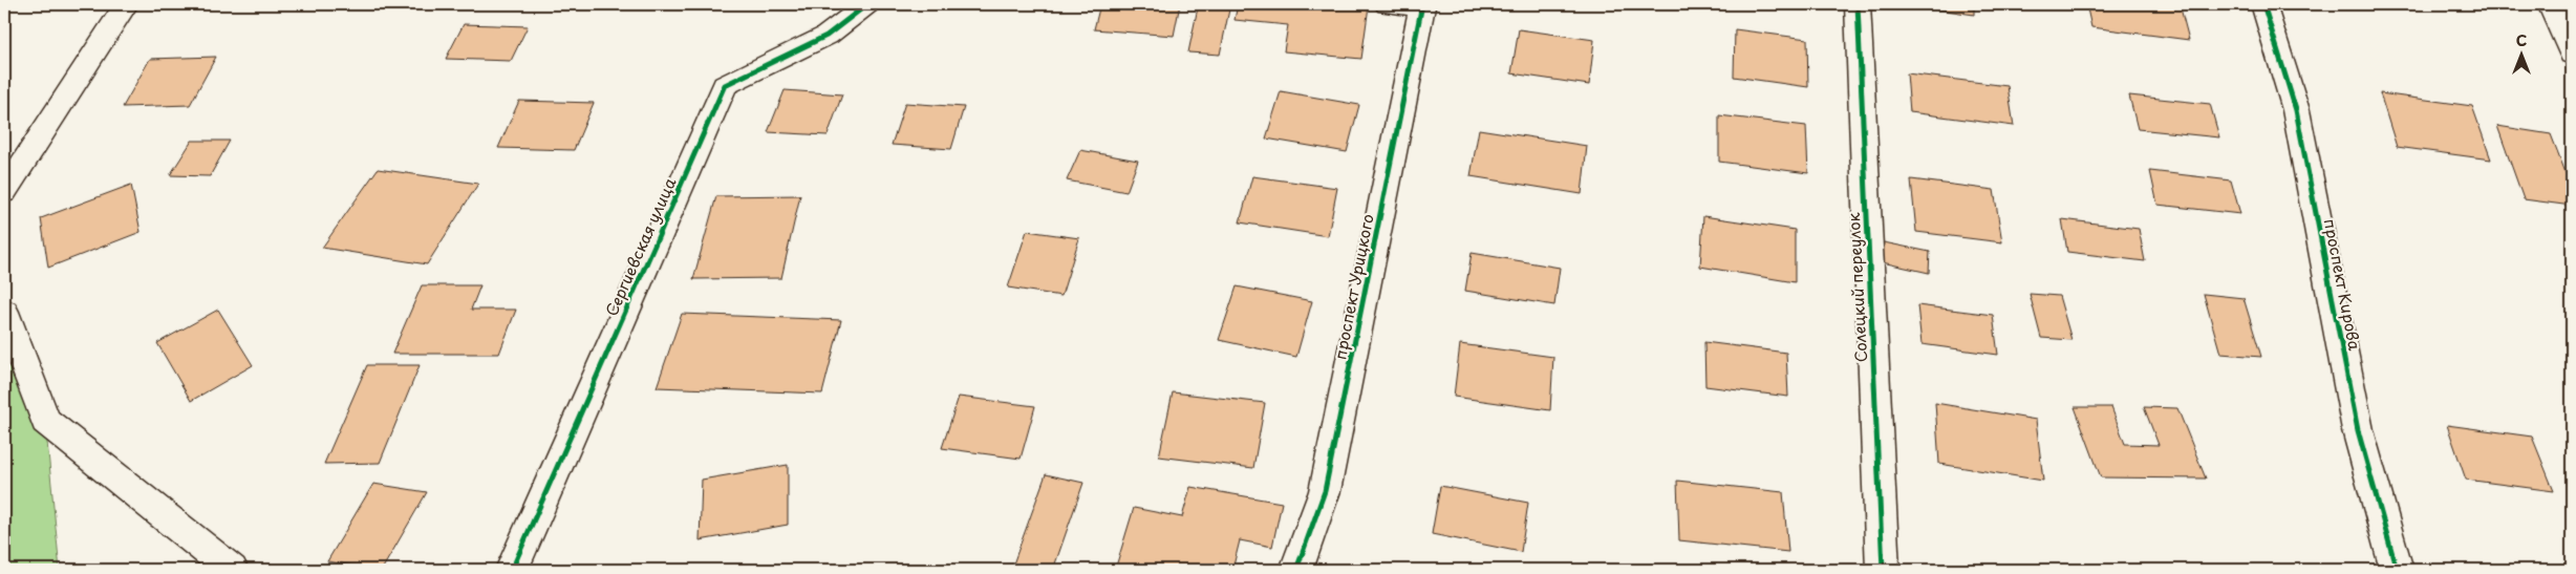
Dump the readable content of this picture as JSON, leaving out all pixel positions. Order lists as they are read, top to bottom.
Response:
{
  "streets": {
    "street": [
      "Сергиевская улица",
      "проспект Кирова",
      "проспект Урицкого",
      "Солецкий переулок"
    ]
  },
  "north": "top"
}
